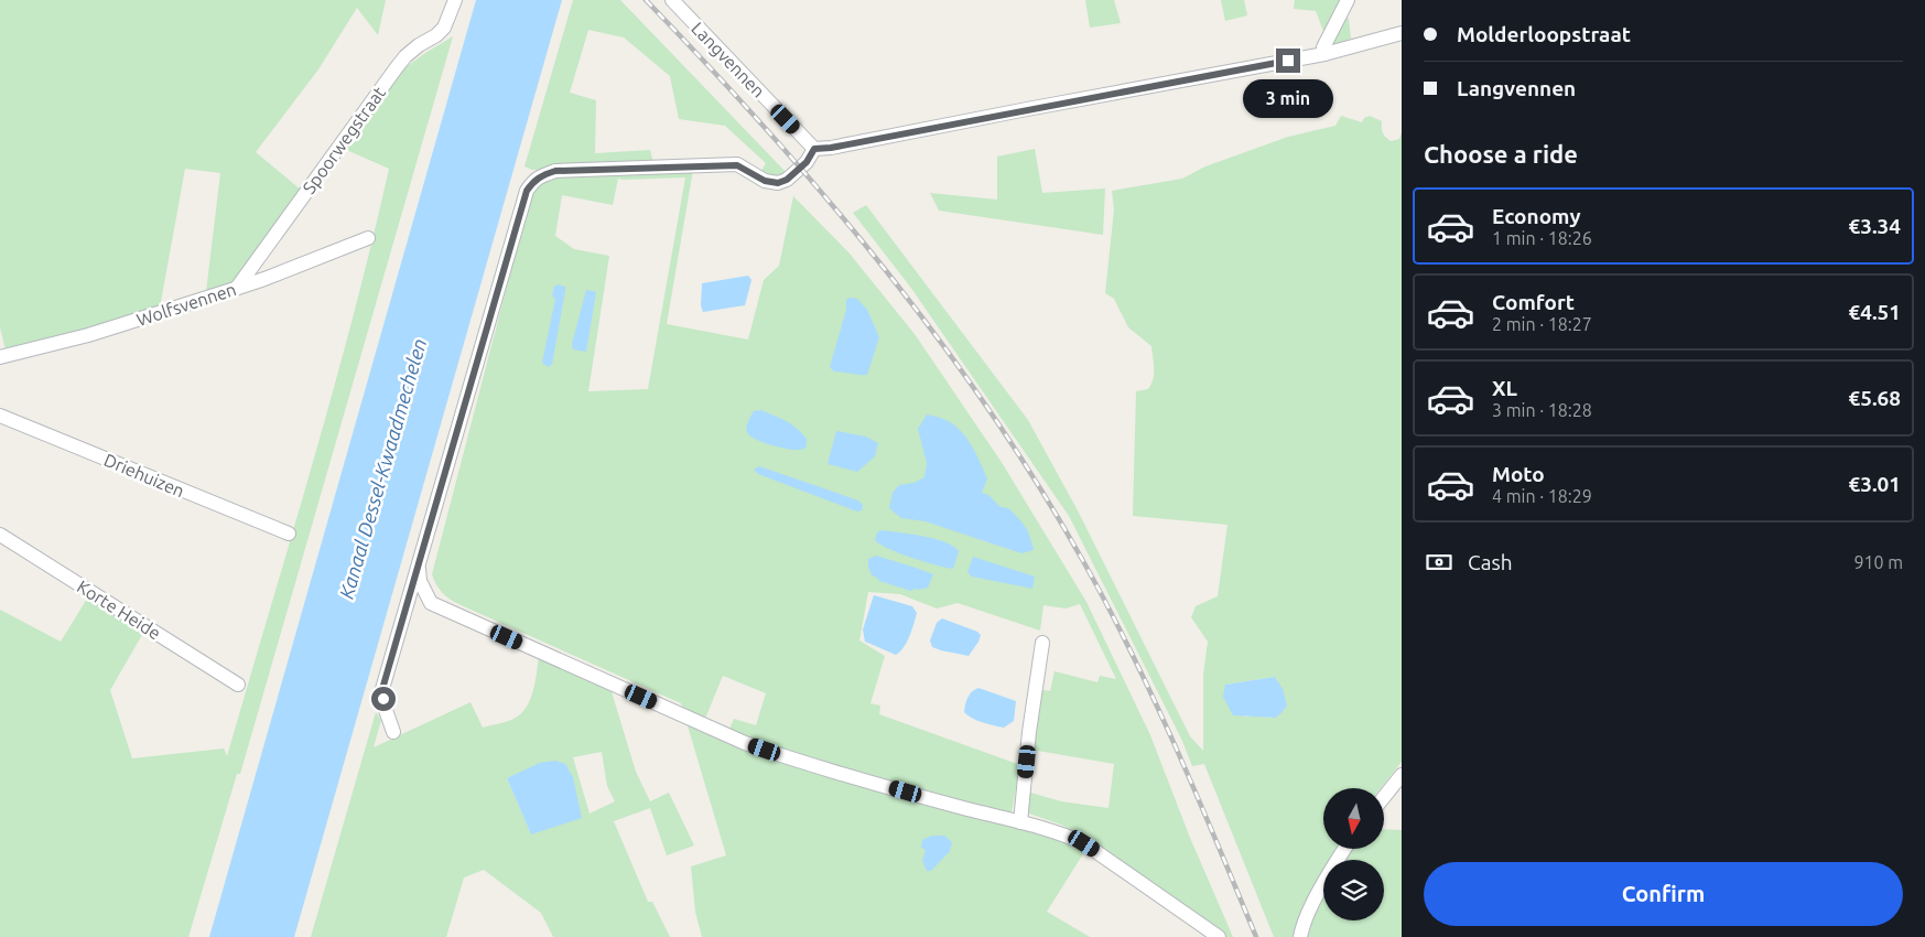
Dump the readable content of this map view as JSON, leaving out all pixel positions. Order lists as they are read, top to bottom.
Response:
{
  "streets": {
    "street": [
      "Langvennen",
      "Spoorwegstraat",
      "Wolfsvennen",
      "Driehuizen",
      "Korte Heide"
    ]
  },
  "crossings": [
    ["Spoorwegstraat", "Wolfsvennen"]
  ],
  "water": ["Kanaal Dessel-Kwaadmechelen"],
  "north": "bottom",
  "page": {
    "banner": ["Molderloopstraat", "Langvennen"],
    "bubble": "3 min",
    "heading": "Choose a ride",
    "list": [
      {
        "name": "Economy",
        "note": "1 min · 18:26",
        "value": "€3.34"
      },
      {
        "name": "Comfort",
        "note": "2 min · 18:27",
        "value": "€4.51"
      },
      {
        "name": "XL",
        "note": "3 min · 18:28",
        "value": "€5.68"
      },
      {
        "name": "Moto",
        "note": "4 min · 18:29",
        "value": "€3.01"
      }
    ],
    "pay": ["Cash", "910 m"],
    "buttons": "Confirm"
  }
}
